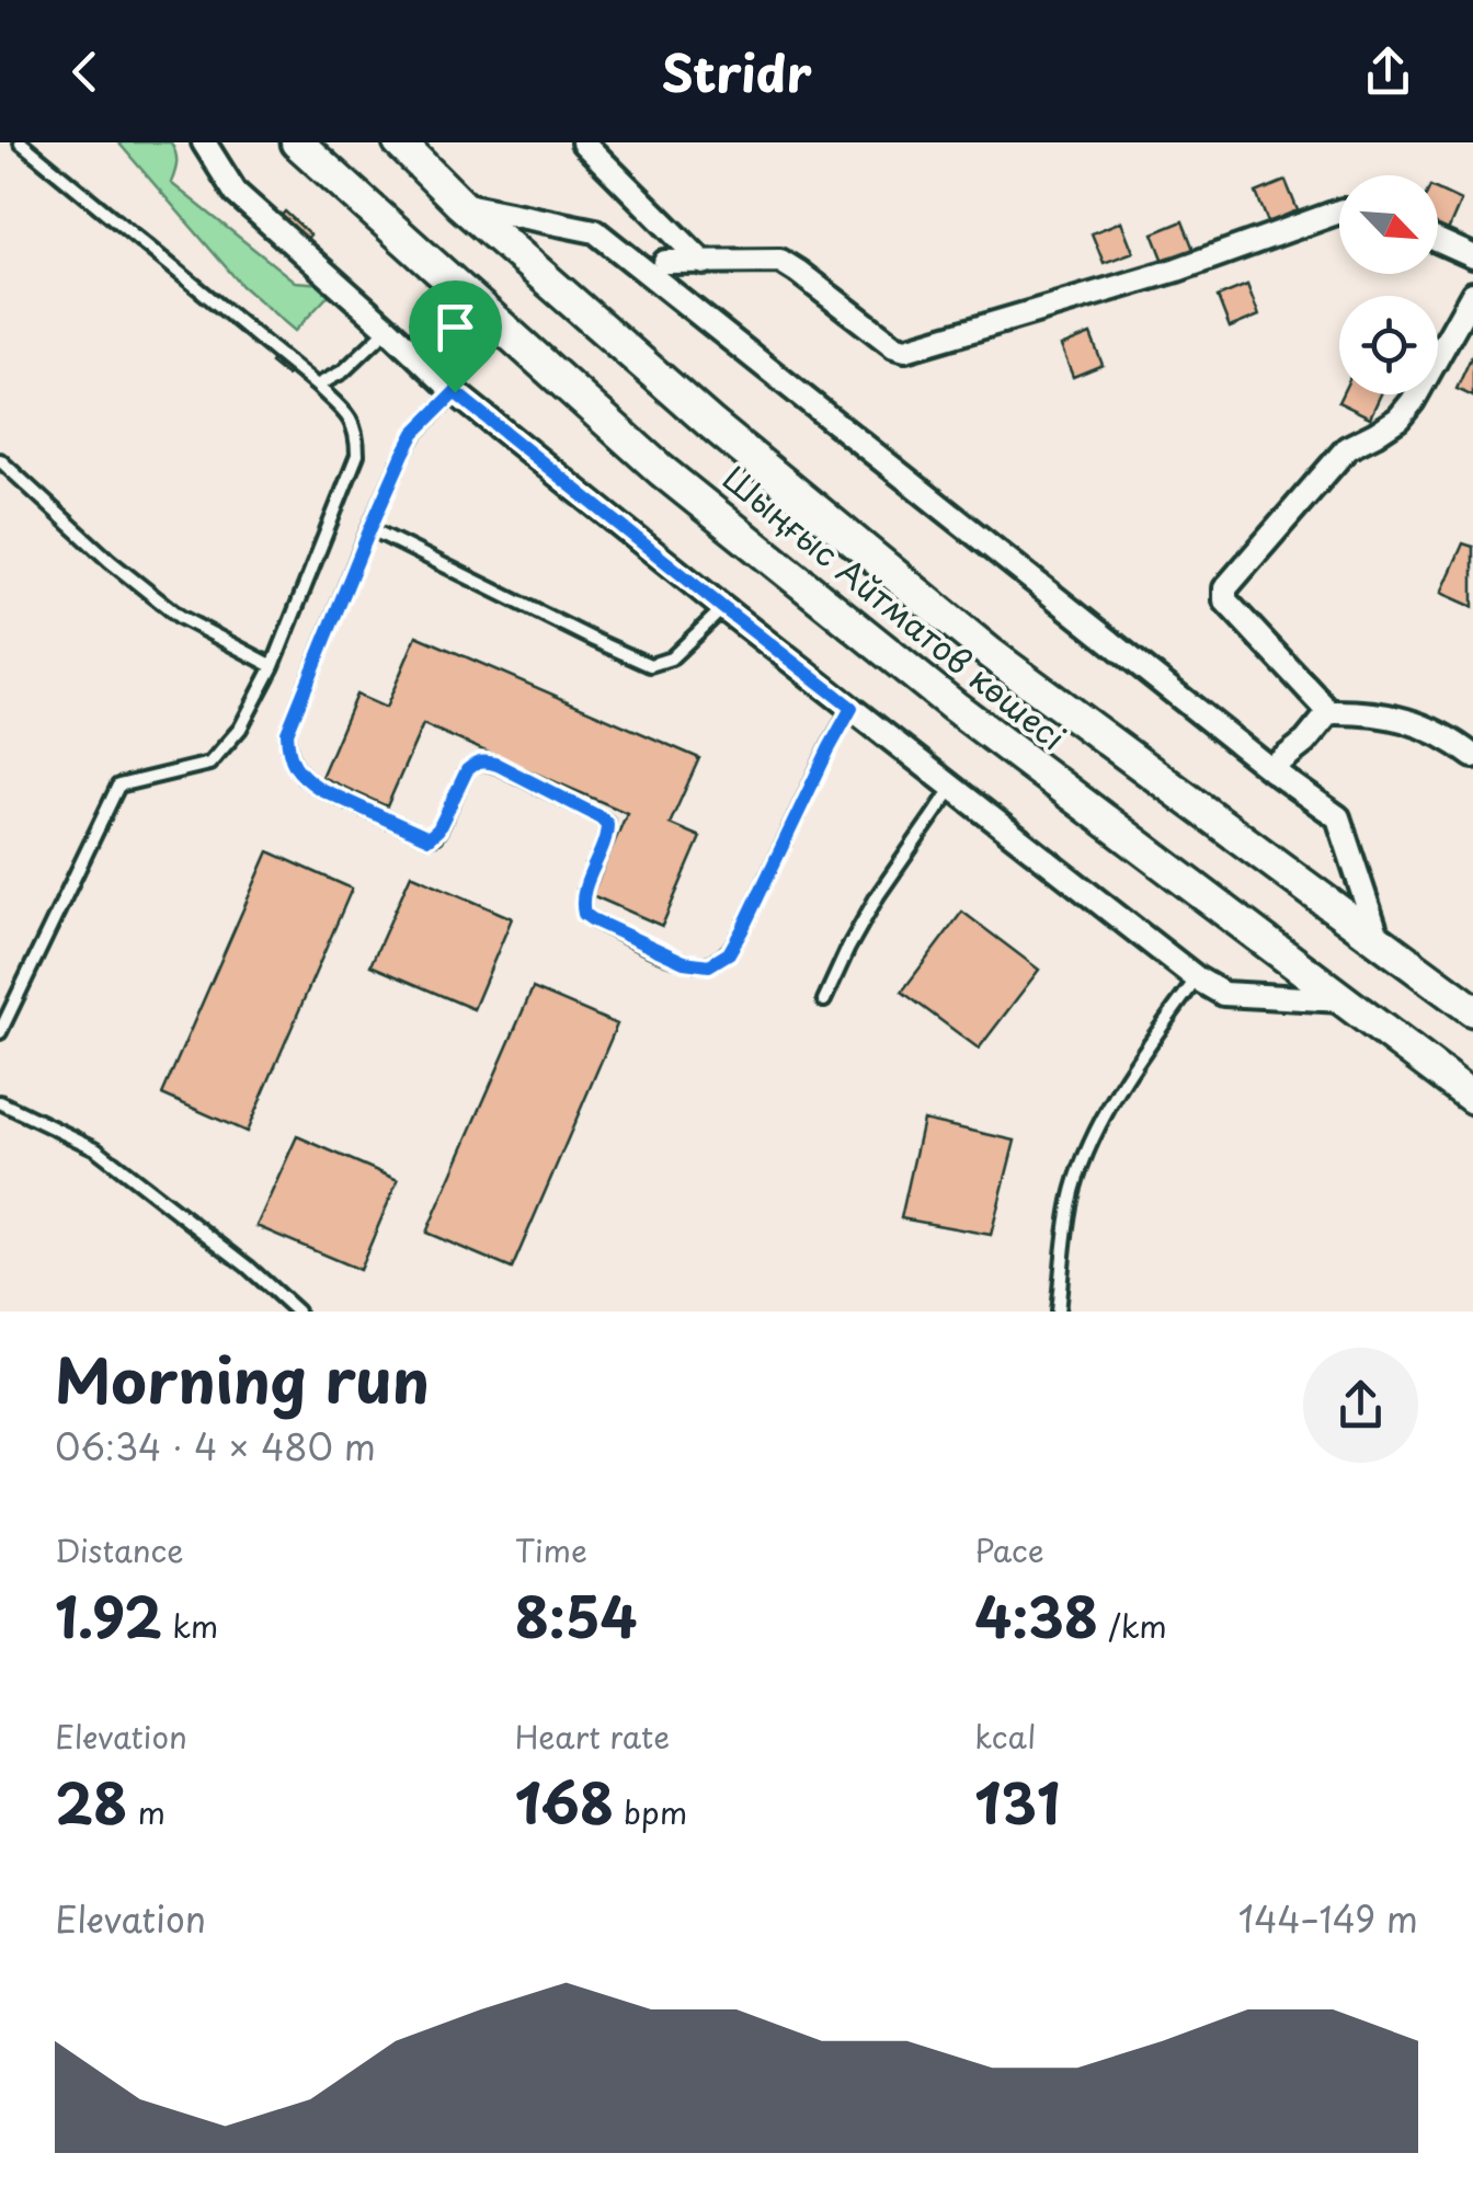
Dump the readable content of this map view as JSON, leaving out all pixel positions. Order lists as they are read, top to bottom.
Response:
{
  "streets": {
    "main road": ["Шыңғыс Айтматов көшесі"]
  },
  "north": "bottom right",
  "page": {
    "header": "Stridr",
    "heading": ["Morning run", "06:34 · 4 × 480 m"],
    "stats": [
      ["Distance", "1.92 km"],
      ["Time", "8:54"],
      ["Pace", "4:38 /km"],
      ["Elevation", "28 m"],
      ["Heart rate", "168 bpm"],
      ["kcal", "131"]
    ],
    "chart": ["Elevation", "144–149 m"]
  }
}
